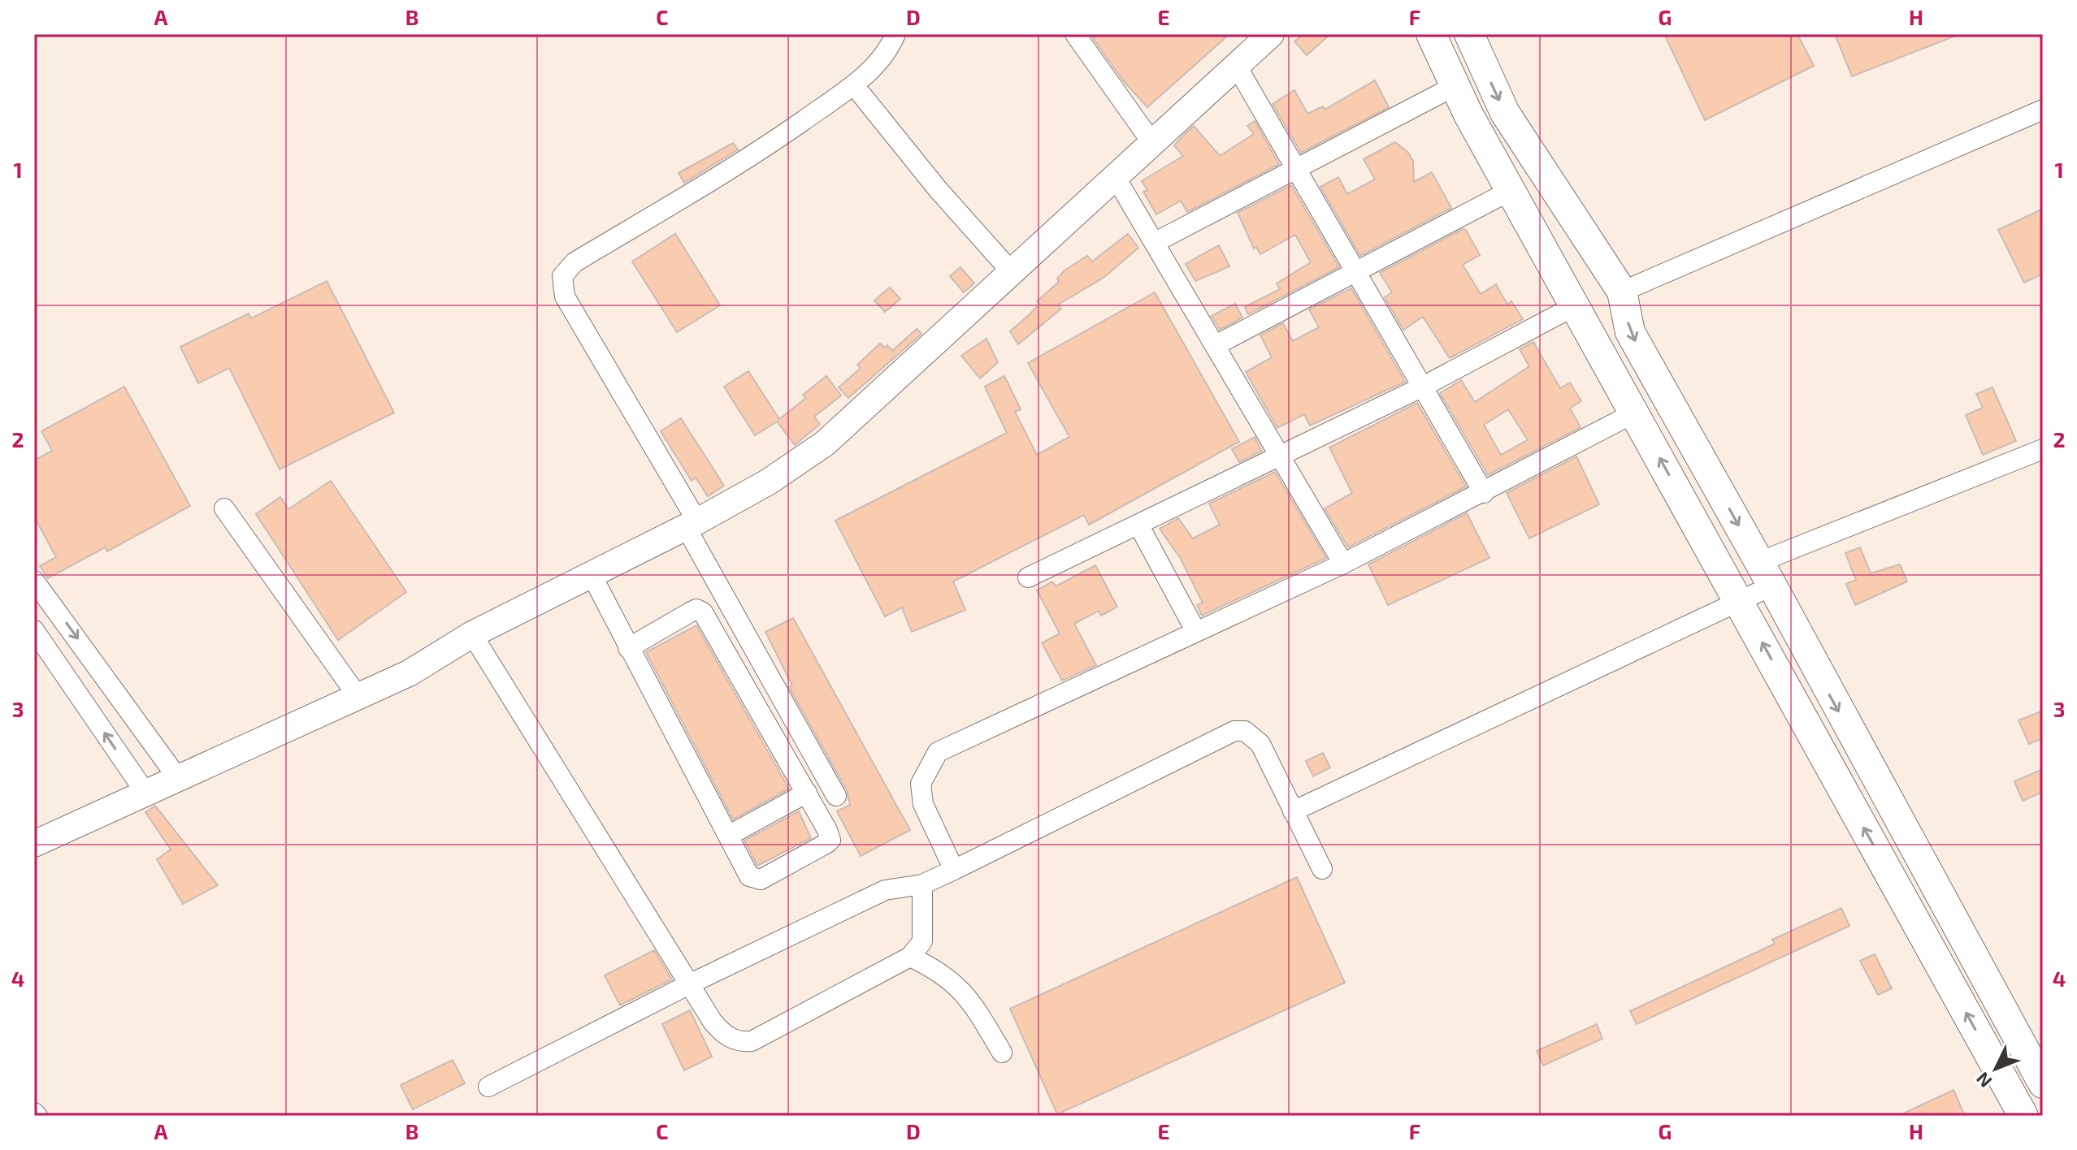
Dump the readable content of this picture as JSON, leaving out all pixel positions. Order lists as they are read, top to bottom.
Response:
{
  "north": "bottom left",
  "grid": {
    "columns": [
      "A",
      "B",
      "C",
      "D",
      "E",
      "F",
      "G",
      "H"
    ],
    "rows": [
      "1",
      "2",
      "3",
      "4"
    ]
  }
}
